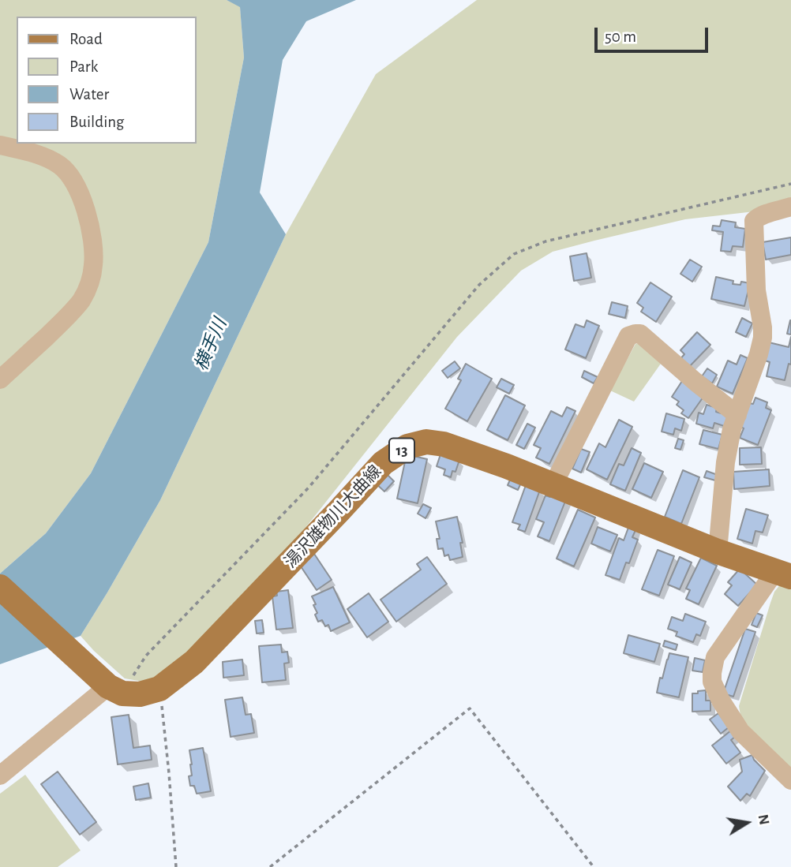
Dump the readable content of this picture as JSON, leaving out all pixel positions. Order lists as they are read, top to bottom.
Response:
{
  "streets": {
    "main road": ["13", "湯沢雄物川大曲線"]
  },
  "water": ["横手川"],
  "legend": [
    "Road",
    "Park",
    "Water",
    "Building"
  ],
  "scale_bar": "50 m",
  "north": "right"
}
